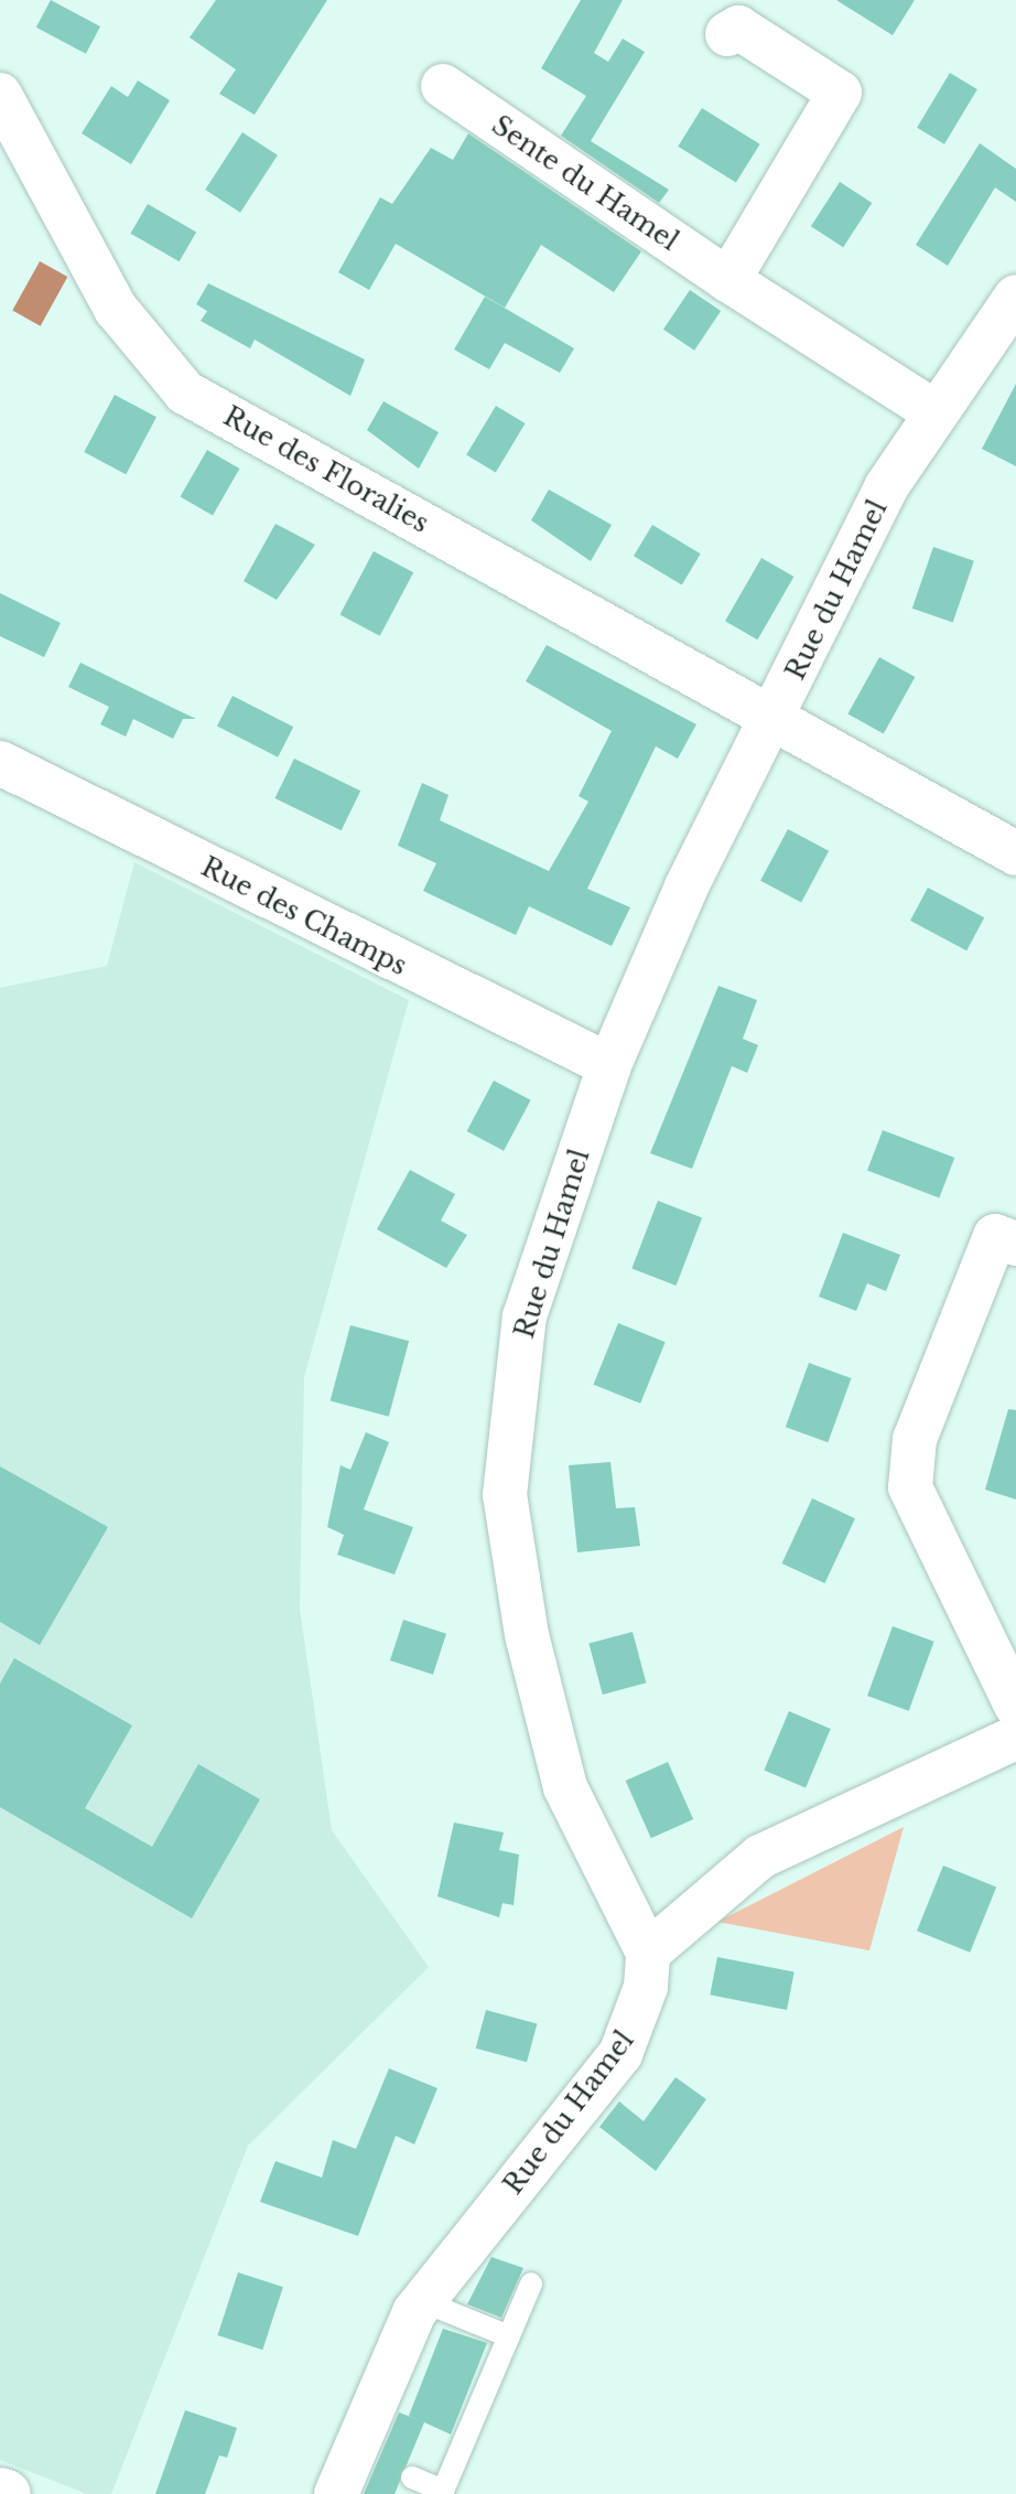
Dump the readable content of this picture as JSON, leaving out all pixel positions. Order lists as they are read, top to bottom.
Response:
{
  "streets": {
    "street": [
      "Sente du Hamel",
      "Rue des Floralies",
      "Rue du Hamel",
      "Rue des Champs"
    ]
  },
  "crossings": [
    ["Sente du Hamel", "Rue du Hamel"],
    ["Rue des Floralies", "Rue du Hamel"],
    ["Rue du Hamel", "Rue des Champs"]
  ]
}
